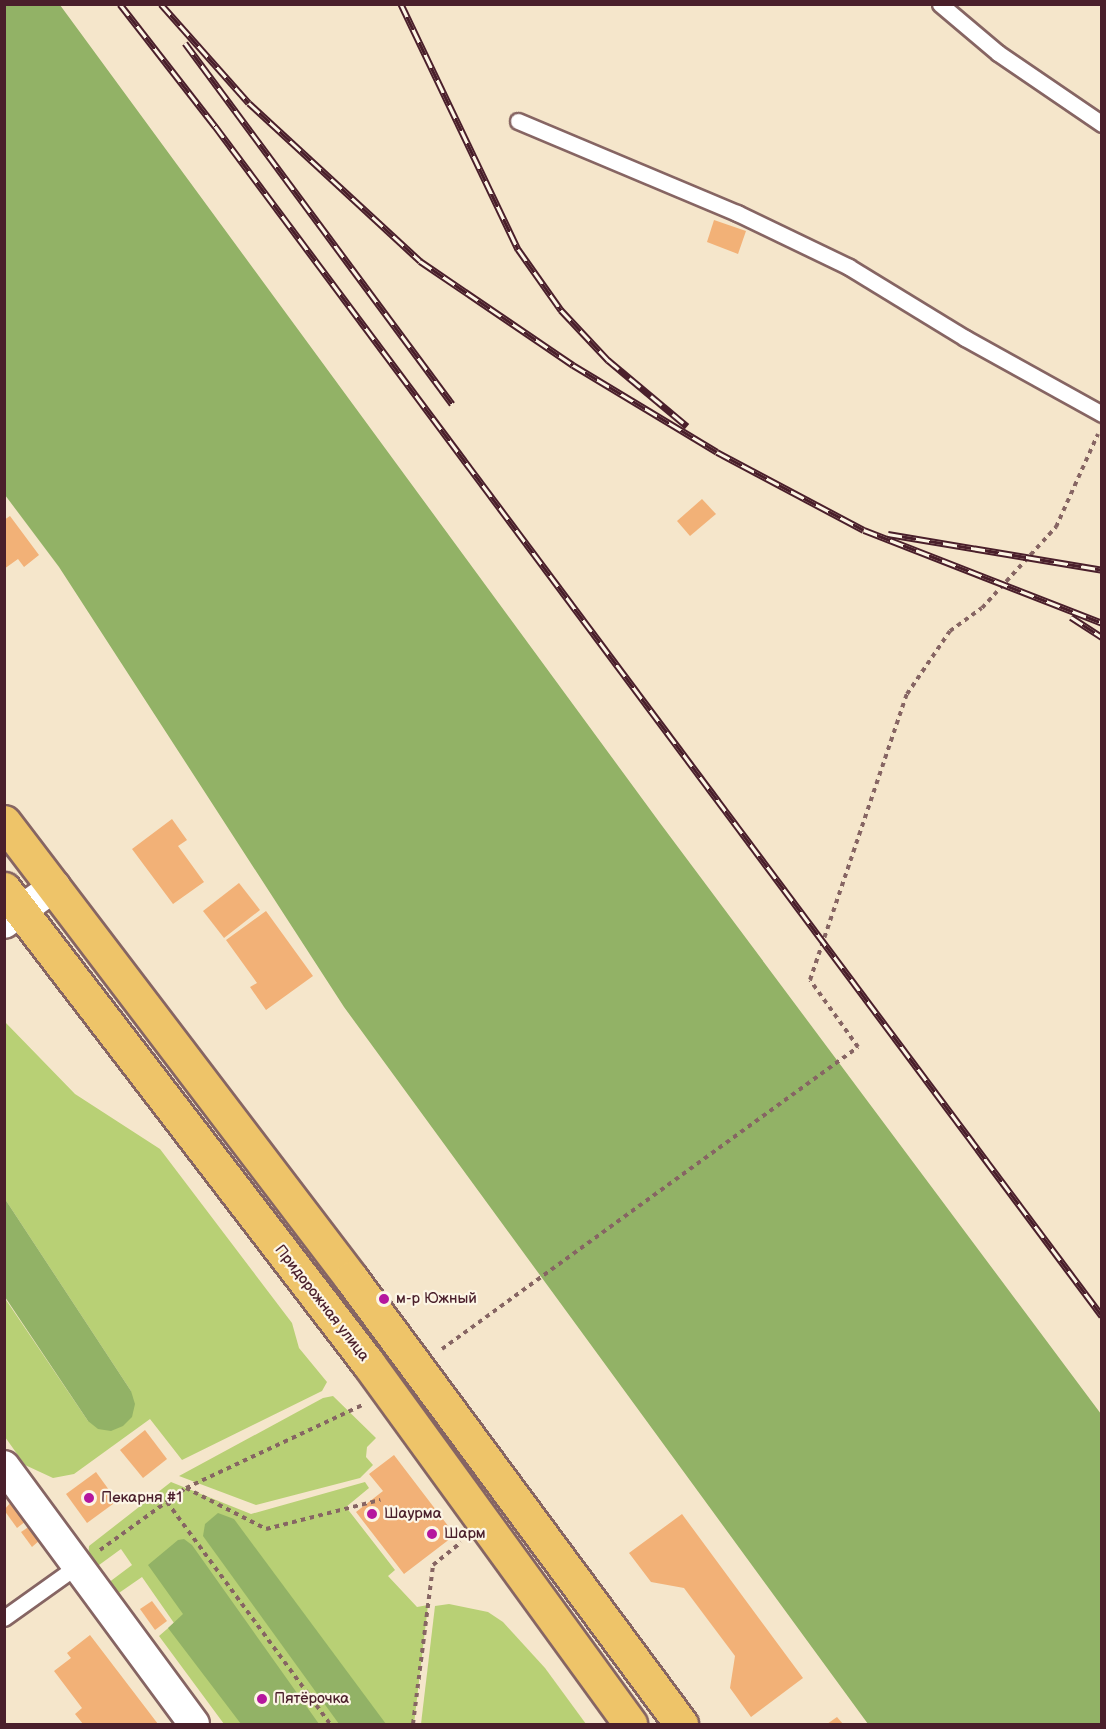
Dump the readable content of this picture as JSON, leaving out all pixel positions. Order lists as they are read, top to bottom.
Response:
{
  "streets": {
    "main road": ["Придорожная улица"]
  },
  "places": [
    "м-р Южный",
    "Пекарня #1",
    "Шаурма",
    "Шарм",
    "Пятёрочка"
  ]
}
